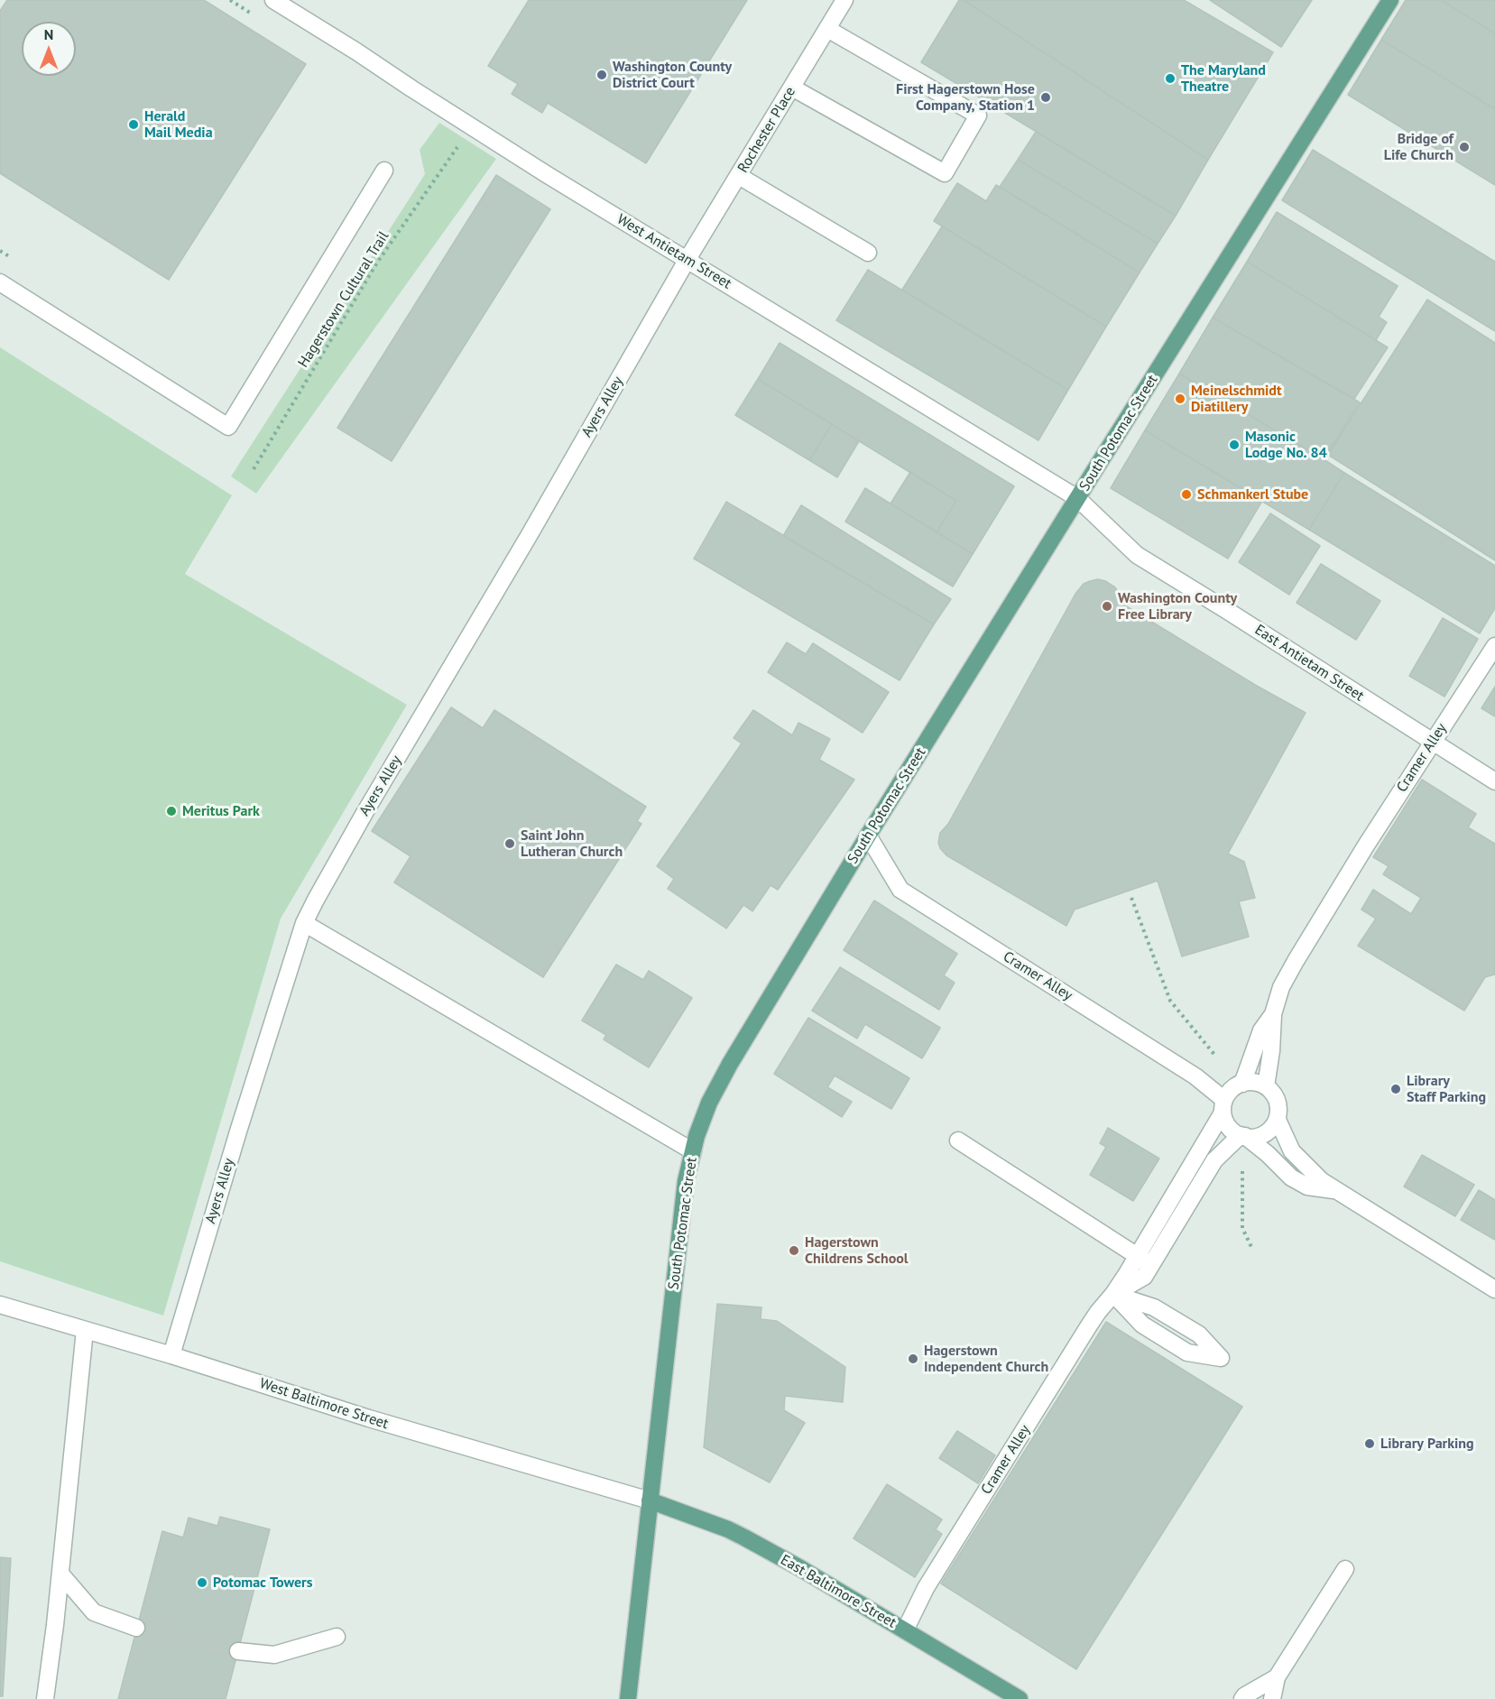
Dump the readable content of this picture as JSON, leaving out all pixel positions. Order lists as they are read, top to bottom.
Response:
{
  "streets": {
    "main road": ["South Potomac Street", "East Baltimore Street"],
    "street": [
      "Rochester Place",
      "West Antietam Street",
      "Ayers Alley",
      "East Antietam Street",
      "Cramer Alley",
      "West Baltimore Street"
    ],
    "path": ["Hagerstown Cultural Trail"]
  },
  "crossings": [
    ["Rochester Place", "West Antietam Street"],
    ["Rochester Place", "Ayers Alley"],
    ["West Antietam Street", "Ayers Alley"],
    ["West Antietam Street", "South Potomac Street"],
    ["West Antietam Street", "East Antietam Street"],
    ["Ayers Alley", "West Baltimore Street"],
    ["South Potomac Street", "East Antietam Street"],
    ["South Potomac Street", "Cramer Alley"],
    ["South Potomac Street", "West Baltimore Street"],
    ["South Potomac Street", "East Baltimore Street"],
    ["East Antietam Street", "Cramer Alley"],
    ["Cramer Alley", "East Baltimore Street"],
    ["West Baltimore Street", "East Baltimore Street"]
  ],
  "places": [
    "Washington County District Court",
    "The Maryland Theatre",
    "First Hagerstown Hose Company, Station 1",
    "Herald Mail Media",
    "Bridge of Life Church",
    "Meinelschmidt Diatillery",
    "Masonic Lodge No. 84",
    "Schmankerl Stube",
    "Washington County Free Library",
    "Meritus Park",
    "Saint John Lutheran Church",
    "Library Staff Parking",
    "Hagerstown Childrens School",
    "Hagerstown Independent Church",
    "Library Parking",
    "Potomac Towers"
  ],
  "north": "top"
}
